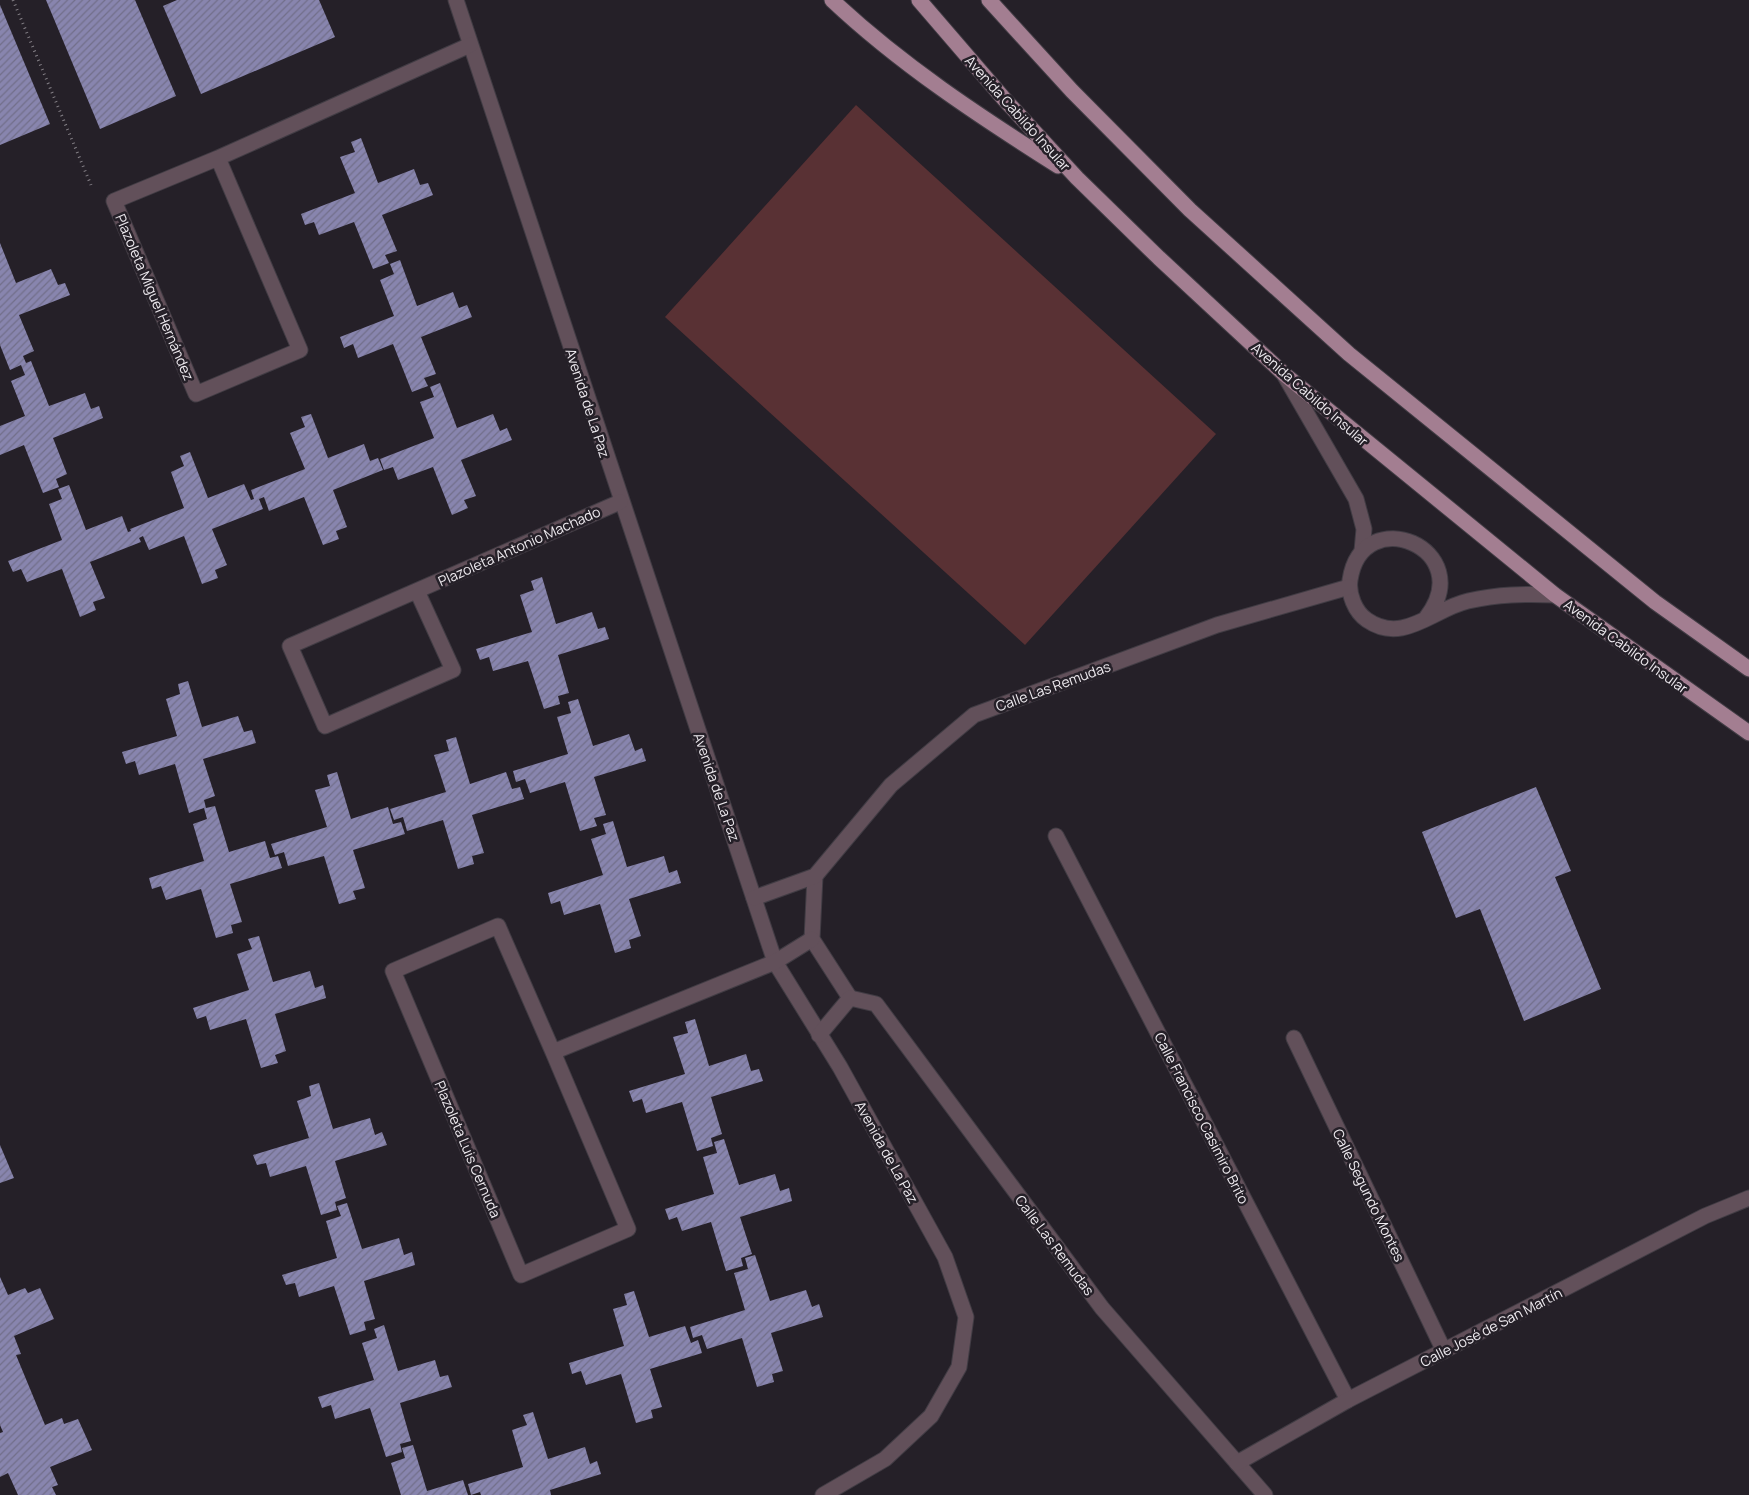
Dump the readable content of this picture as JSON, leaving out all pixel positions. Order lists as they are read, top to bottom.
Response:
{
  "streets": {
    "main road": ["Avenida Cabildo Insular"],
    "street": [
      "Plazoleta Miguel Hernández",
      "Avenida de La Paz",
      "Plazoleta Antonio Machado",
      "Calle Las Remudas",
      "Calle Francisco Casimiro Brito",
      "Plazoleta Luis Cernuda",
      "Calle Segundo Montes",
      "Calle José de San Martín"
    ]
  },
  "crossings": [
    ["Plazoleta Miguel Hernández", "Avenida de La Paz"],
    ["Avenida de La Paz", "Plazoleta Antonio Machado"],
    ["Calle Las Remudas", "Calle José de San Martín"],
    ["Calle Francisco Casimiro Brito", "Calle José de San Martín"],
    ["Calle Segundo Montes", "Calle José de San Martín"]
  ]
}
